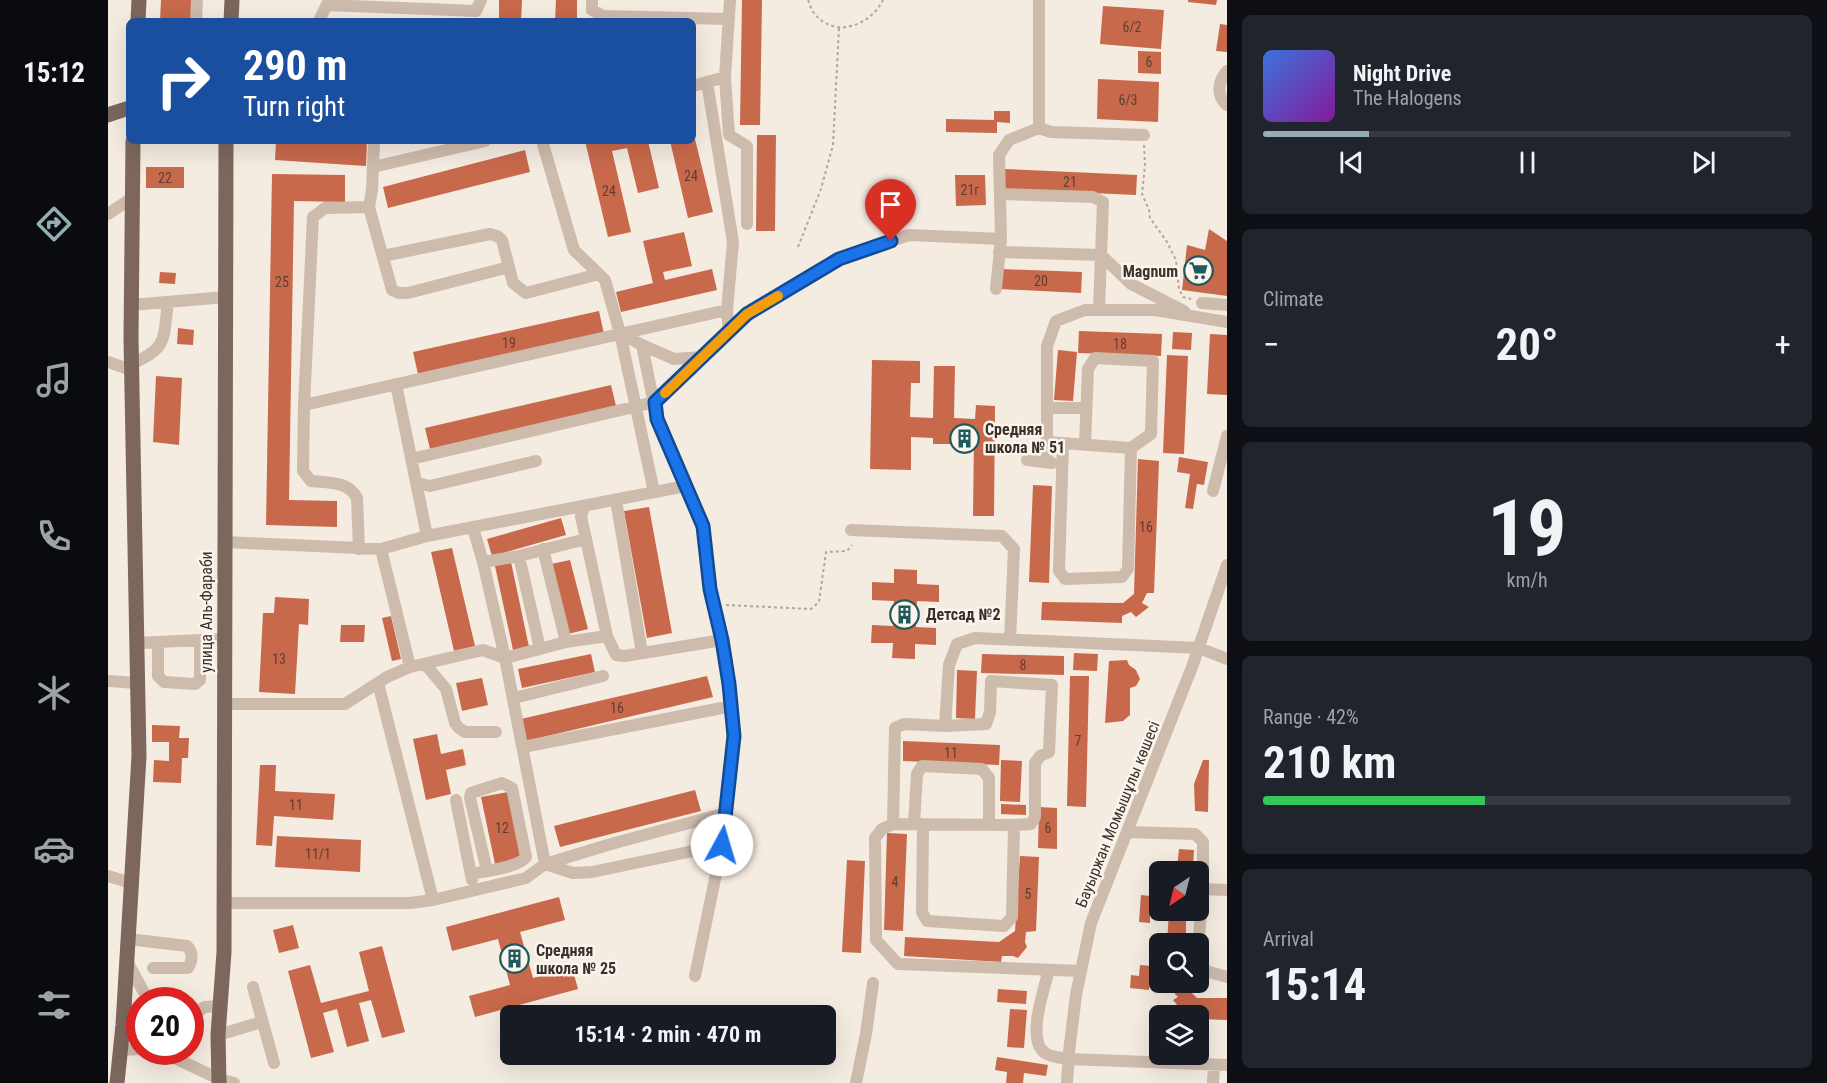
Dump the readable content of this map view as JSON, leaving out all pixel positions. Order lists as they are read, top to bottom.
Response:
{
  "streets": {
    "main road": ["улица Аль-Фараби"],
    "street": ["Бауыржан Момышұлы көшесі"]
  },
  "places": {
    "supermarket": ["Magnum"],
    "building": ["Средняя школа № 51", "Детсад №2", "Средняя школа № 25"]
  },
  "house_numbers": [
    "6/2",
    "6",
    "6/3",
    "24",
    "22",
    "21",
    "21г",
    "24",
    "20",
    "25",
    "19",
    "18",
    "16",
    "13",
    "8",
    "16",
    "7",
    "11",
    "11",
    "12",
    "6",
    "11/1",
    "4",
    "5"
  ],
  "north": "bottom left",
  "page": {
    "tabs": "15:12",
    "turn": ["290 m", "Turn right"],
    "song": ["Night Drive", "The Halogens"],
    "tile": [
      "Climate",
      ["19", "km/h"],
      ["Range · 42%", "210 km"],
      ["Arrival", "15:14"]
    ],
    "heat": ["−", "20°", "+"],
    "limit": "20",
    "trip": "15:14 · 2 min · 470 m"
  }
}
